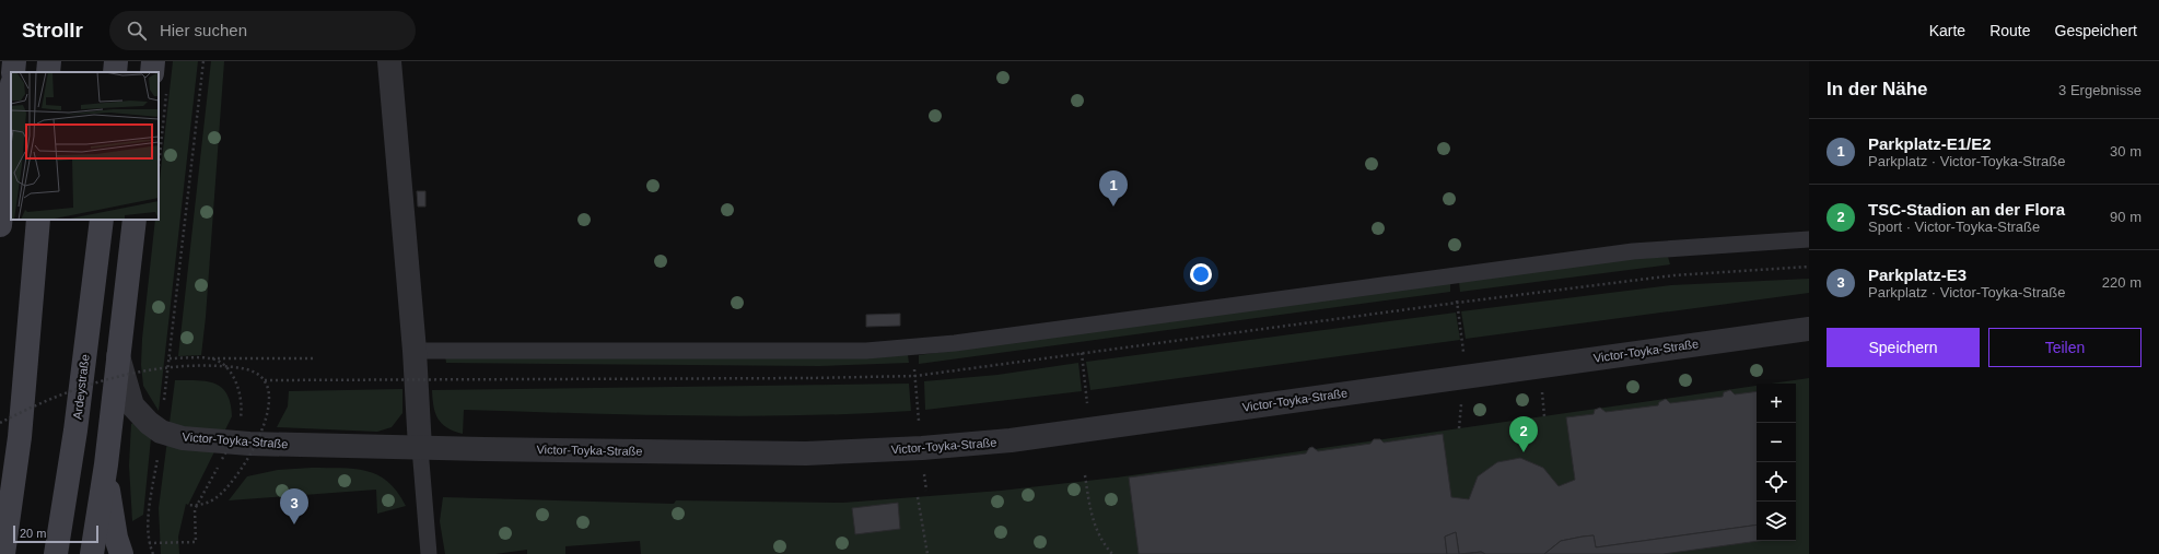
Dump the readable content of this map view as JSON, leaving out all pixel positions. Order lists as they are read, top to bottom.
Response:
{
  "streets": {
    "main road": ["Ardeystraße"],
    "street": ["Victor-Toyka-Straße"]
  },
  "scale_bar": "20 m",
  "page": {
    "header": "Strollr",
    "search": "Hier suchen",
    "nav": ["Karte", "Route", "Gespeichert"],
    "heading": ["In der Nähe", "3 Ergebnisse"],
    "list": [
      {
        "mark": "1",
        "name": "Parkplatz-E1/E2",
        "note": "Parkplatz · Victor-Toyka-Straße",
        "value": "30 m"
      },
      {
        "mark": "2",
        "name": "TSC-Stadion an der Flora",
        "note": "Sport · Victor-Toyka-Straße",
        "value": "90 m"
      },
      {
        "mark": "3",
        "name": "Parkplatz-E3",
        "note": "Parkplatz · Victor-Toyka-Straße",
        "value": "220 m"
      }
    ],
    "pins": ["1", "2", "3"],
    "buttons": ["Speichern", "Teilen"],
    "map_buttons": ["+", "−"],
    "scale": "20 m"
  }
}
